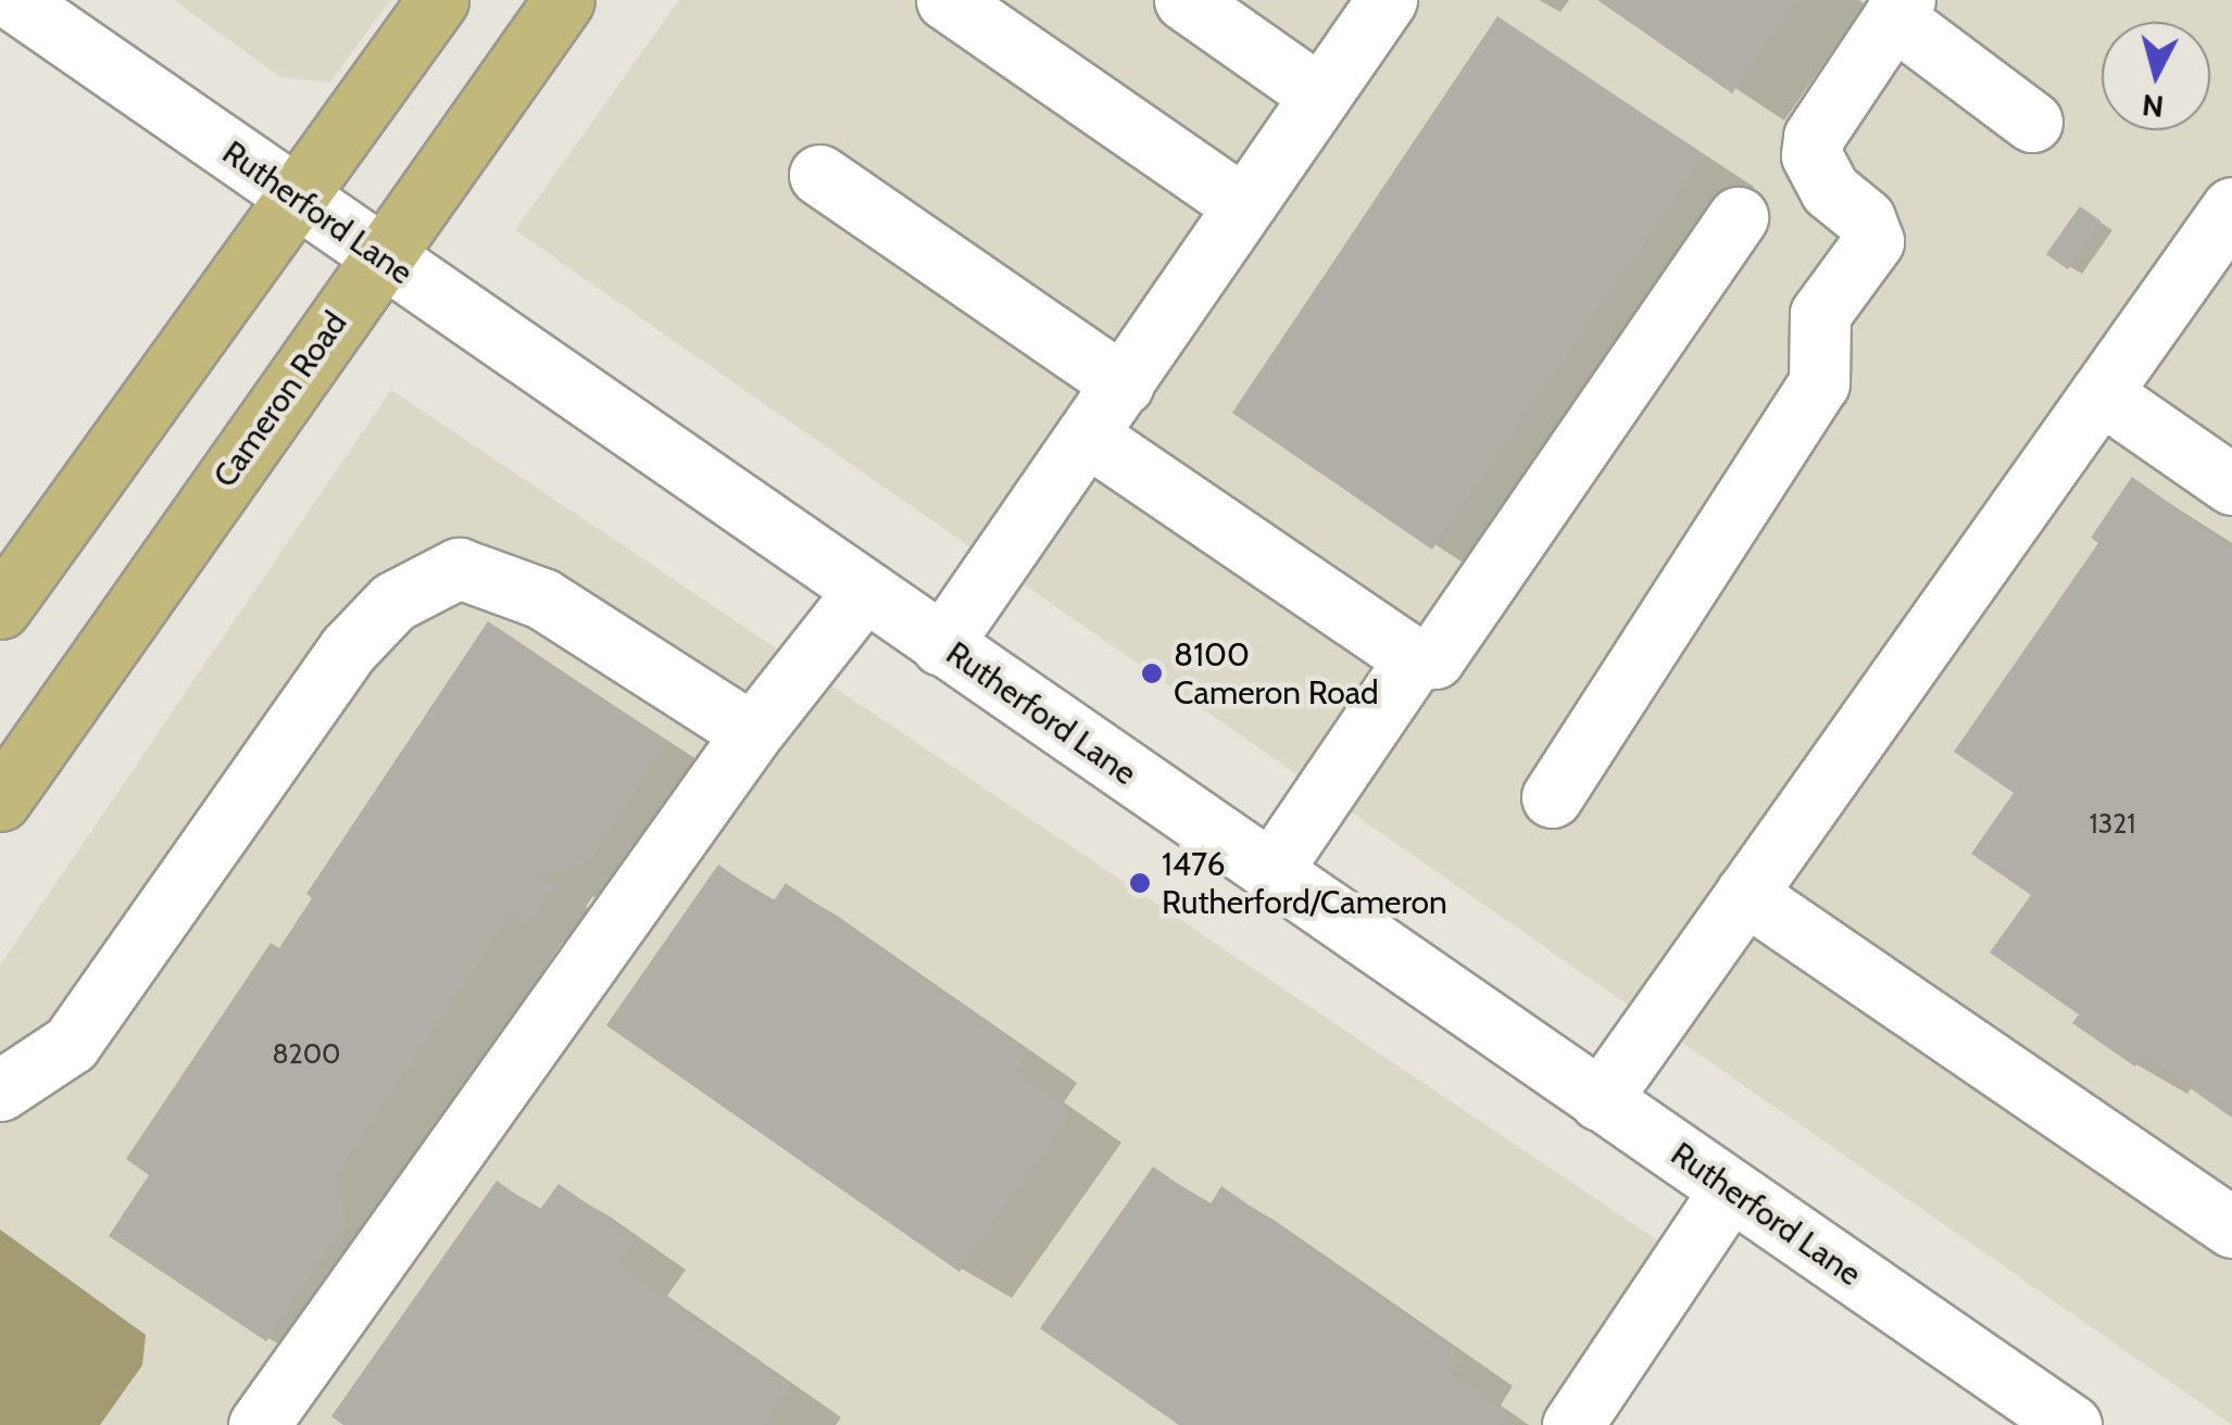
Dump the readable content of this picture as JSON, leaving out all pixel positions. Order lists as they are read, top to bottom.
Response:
{
  "streets": {
    "main road": ["Cameron Road"],
    "street": ["Rutherford Lane"]
  },
  "crossings": [
    ["Rutherford Lane", "Cameron Road"]
  ],
  "places": ["8100 Cameron Road", "1476 Rutherford/Cameron"],
  "house_numbers": ["1321", "8200"],
  "north": "bottom"
}
